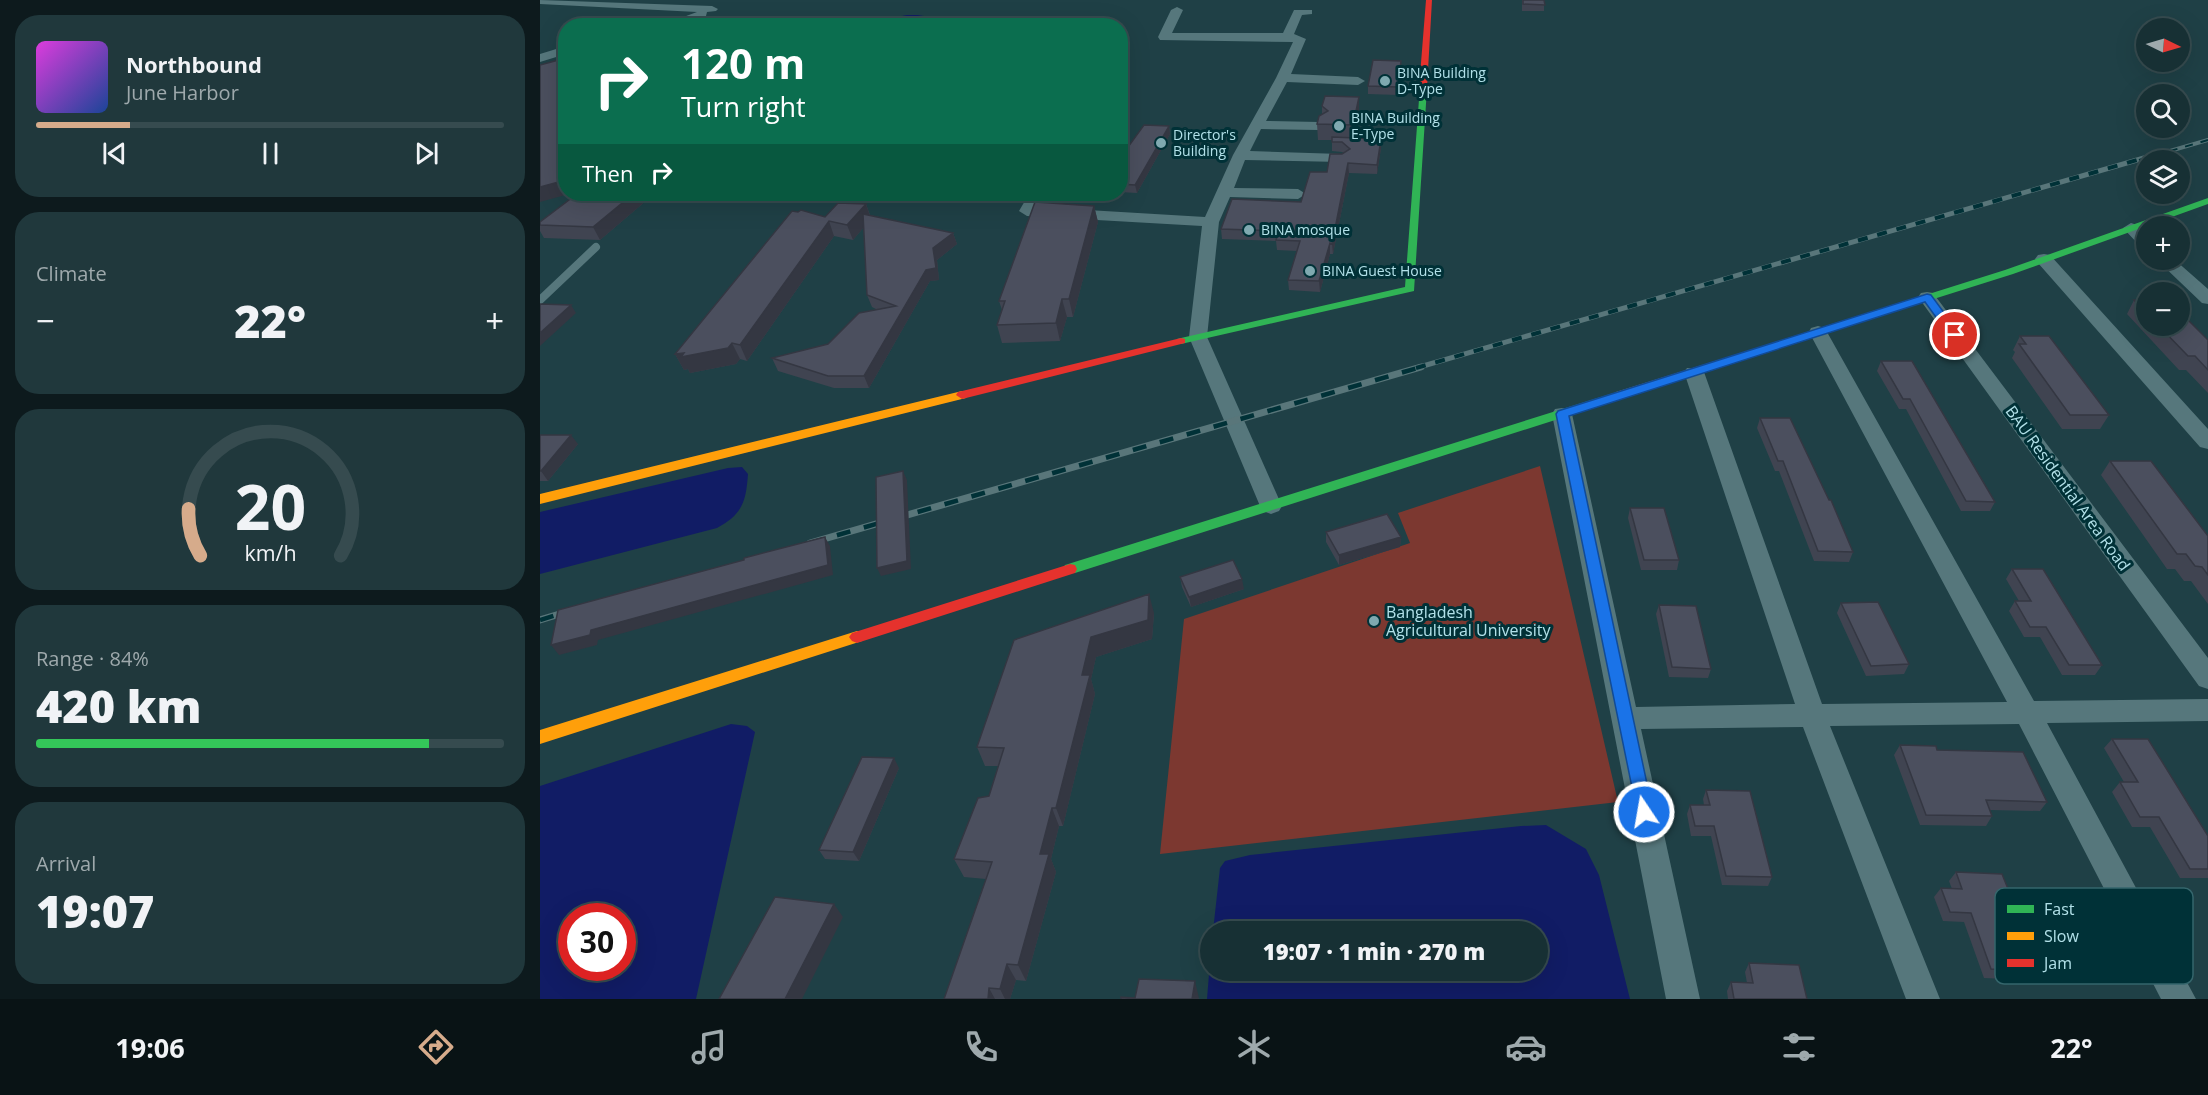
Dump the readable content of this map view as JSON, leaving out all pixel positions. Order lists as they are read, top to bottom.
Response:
{
  "streets": {
    "street": ["BAU Residential Area Road"]
  },
  "places": [
    "BINA Building D-Type",
    "BINA Building E-Type",
    "Director's Building",
    "BINA mosque",
    "BINA Guest House",
    "Bangladesh Agricultural University"
  ],
  "legend": ["Fast", "Slow", "Jam"],
  "north": "right",
  "page": {
    "map_buttons": ["+", "−"],
    "turn": ["120 m", "Turn right"],
    "song": ["Northbound", "June Harbor"],
    "then": "Then",
    "tile": [
      "Climate",
      ["Range · 84%", "420 km"],
      ["Arrival", "19:07"]
    ],
    "heat": ["−", "22°", "+"],
    "limit": "30",
    "trip": "19:07 · 1 min · 270 m",
    "tabs": ["19:06", "22°"],
    "gauge": ["20", "km/h"]
  }
}
